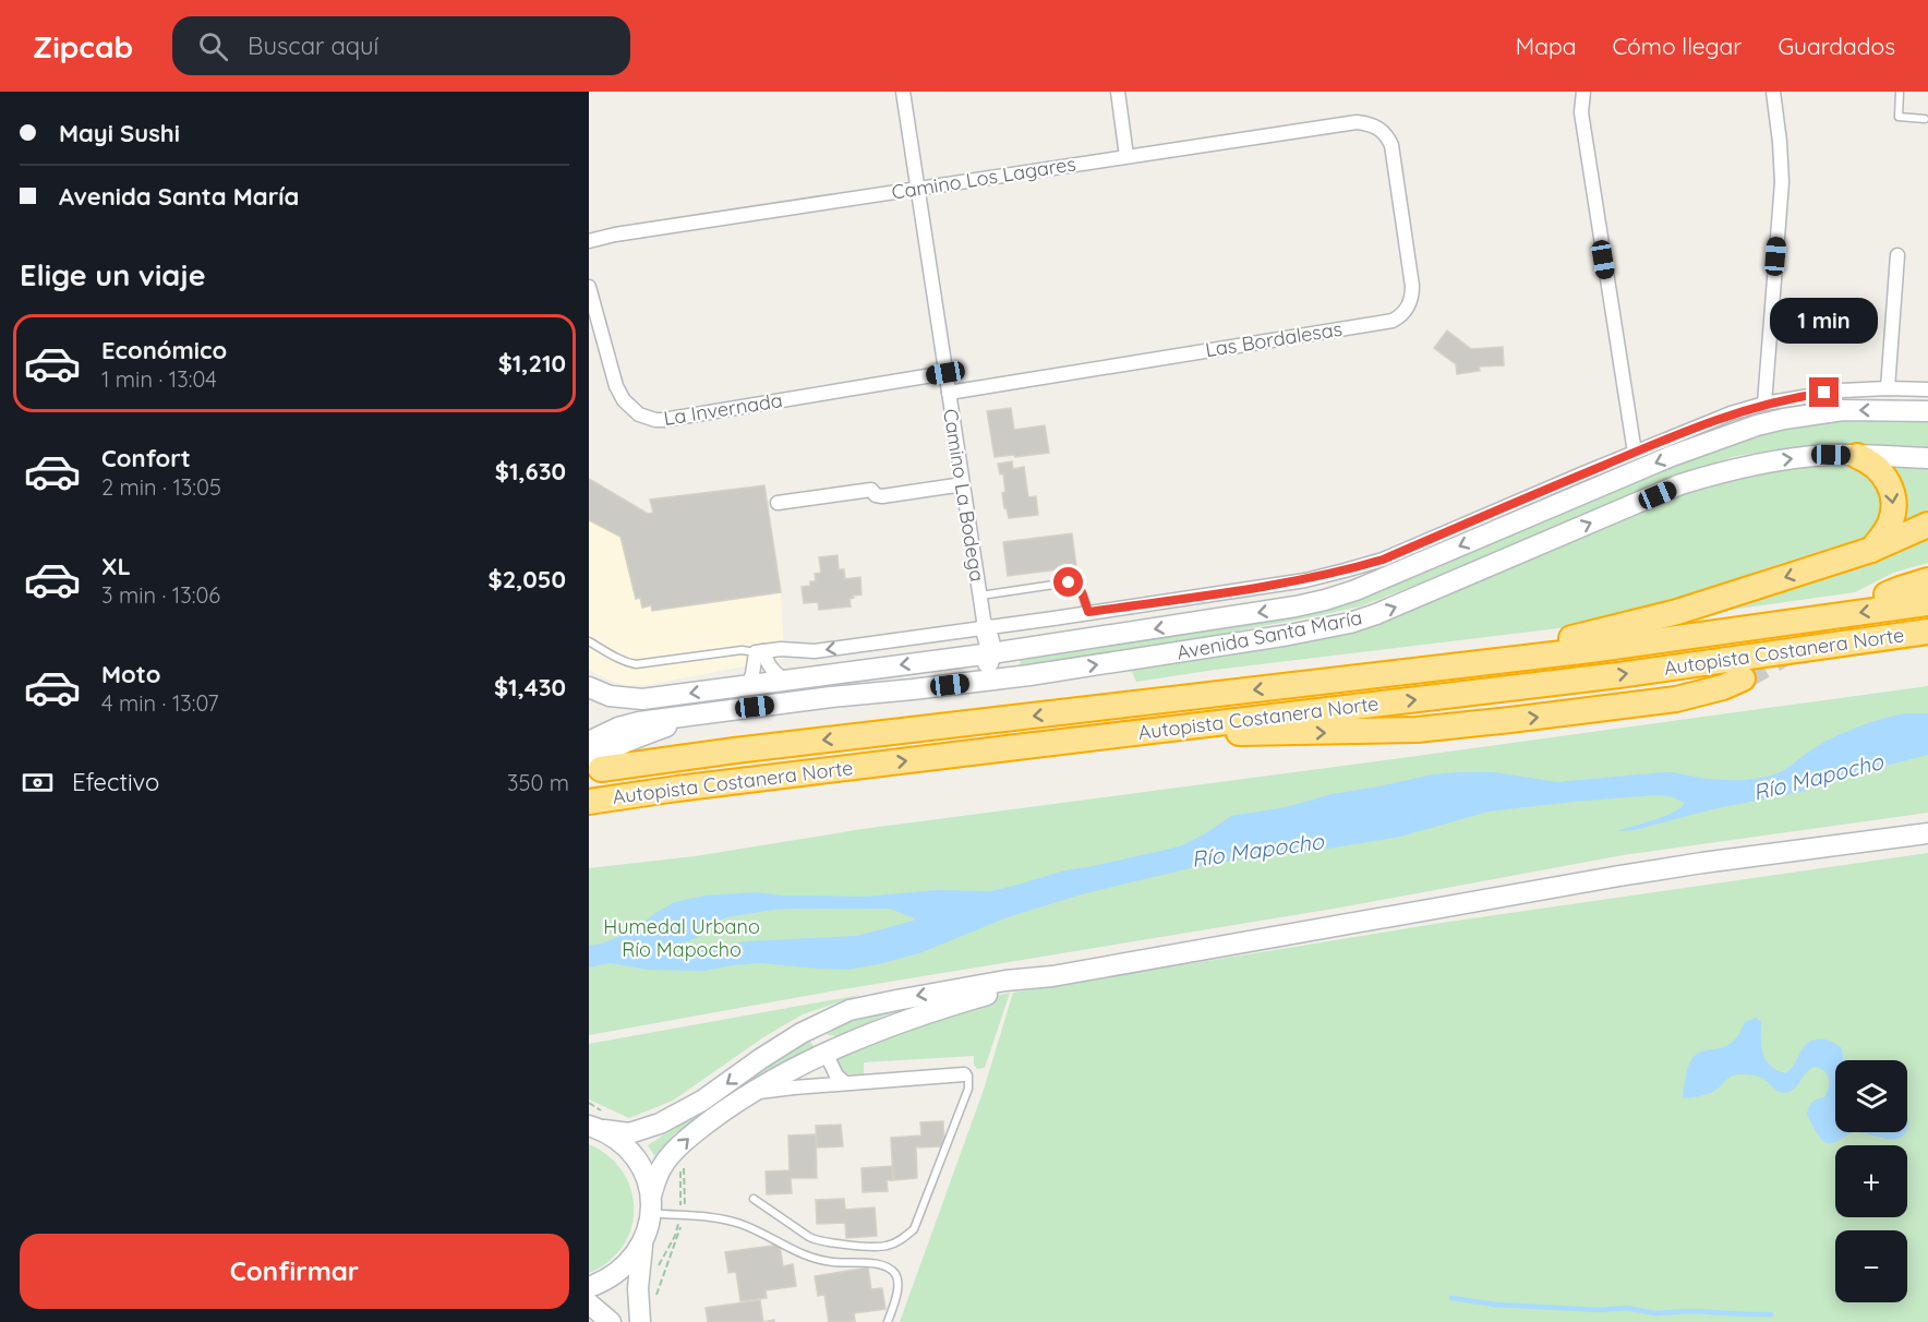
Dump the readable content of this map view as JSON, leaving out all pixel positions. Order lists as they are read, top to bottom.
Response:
{
  "streets": {
    "highway": ["Autopista Costanera Norte"],
    "main road": ["Avenida Santa María"],
    "street": [
      "Camino Los Lagares",
      "Las Bordalesas",
      "La Invernada",
      "Camino La Bodega"
    ]
  },
  "crossings": [
    ["Camino Los Lagares", "Las Bordalesas"],
    ["Camino Los Lagares", "Camino La Bodega"],
    ["Las Bordalesas", "Camino La Bodega"],
    ["La Invernada", "Camino La Bodega"]
  ],
  "water": ["Río Mapocho"],
  "parks": ["Humedal Urbano Río Mapocho"],
  "page": {
    "header": "Zipcab",
    "search": "Buscar aquí",
    "nav": ["Mapa", "Cómo llegar", "Guardados"],
    "banner": ["Mayi Sushi", "Avenida Santa María"],
    "heading": "Elige un viaje",
    "bubble": "1 min",
    "list": [
      {
        "name": "Económico",
        "note": "1 min · 13:04",
        "value": "$1,210"
      },
      {
        "name": "Confort",
        "note": "2 min · 13:05",
        "value": "$1,630"
      },
      {
        "name": "XL",
        "note": "3 min · 13:06",
        "value": "$2,050"
      },
      {
        "name": "Moto",
        "note": "4 min · 13:07",
        "value": "$1,430"
      }
    ],
    "pay": ["Efectivo", "350 m"],
    "map_buttons": ["+", "−"],
    "buttons": "Confirmar"
  }
}
